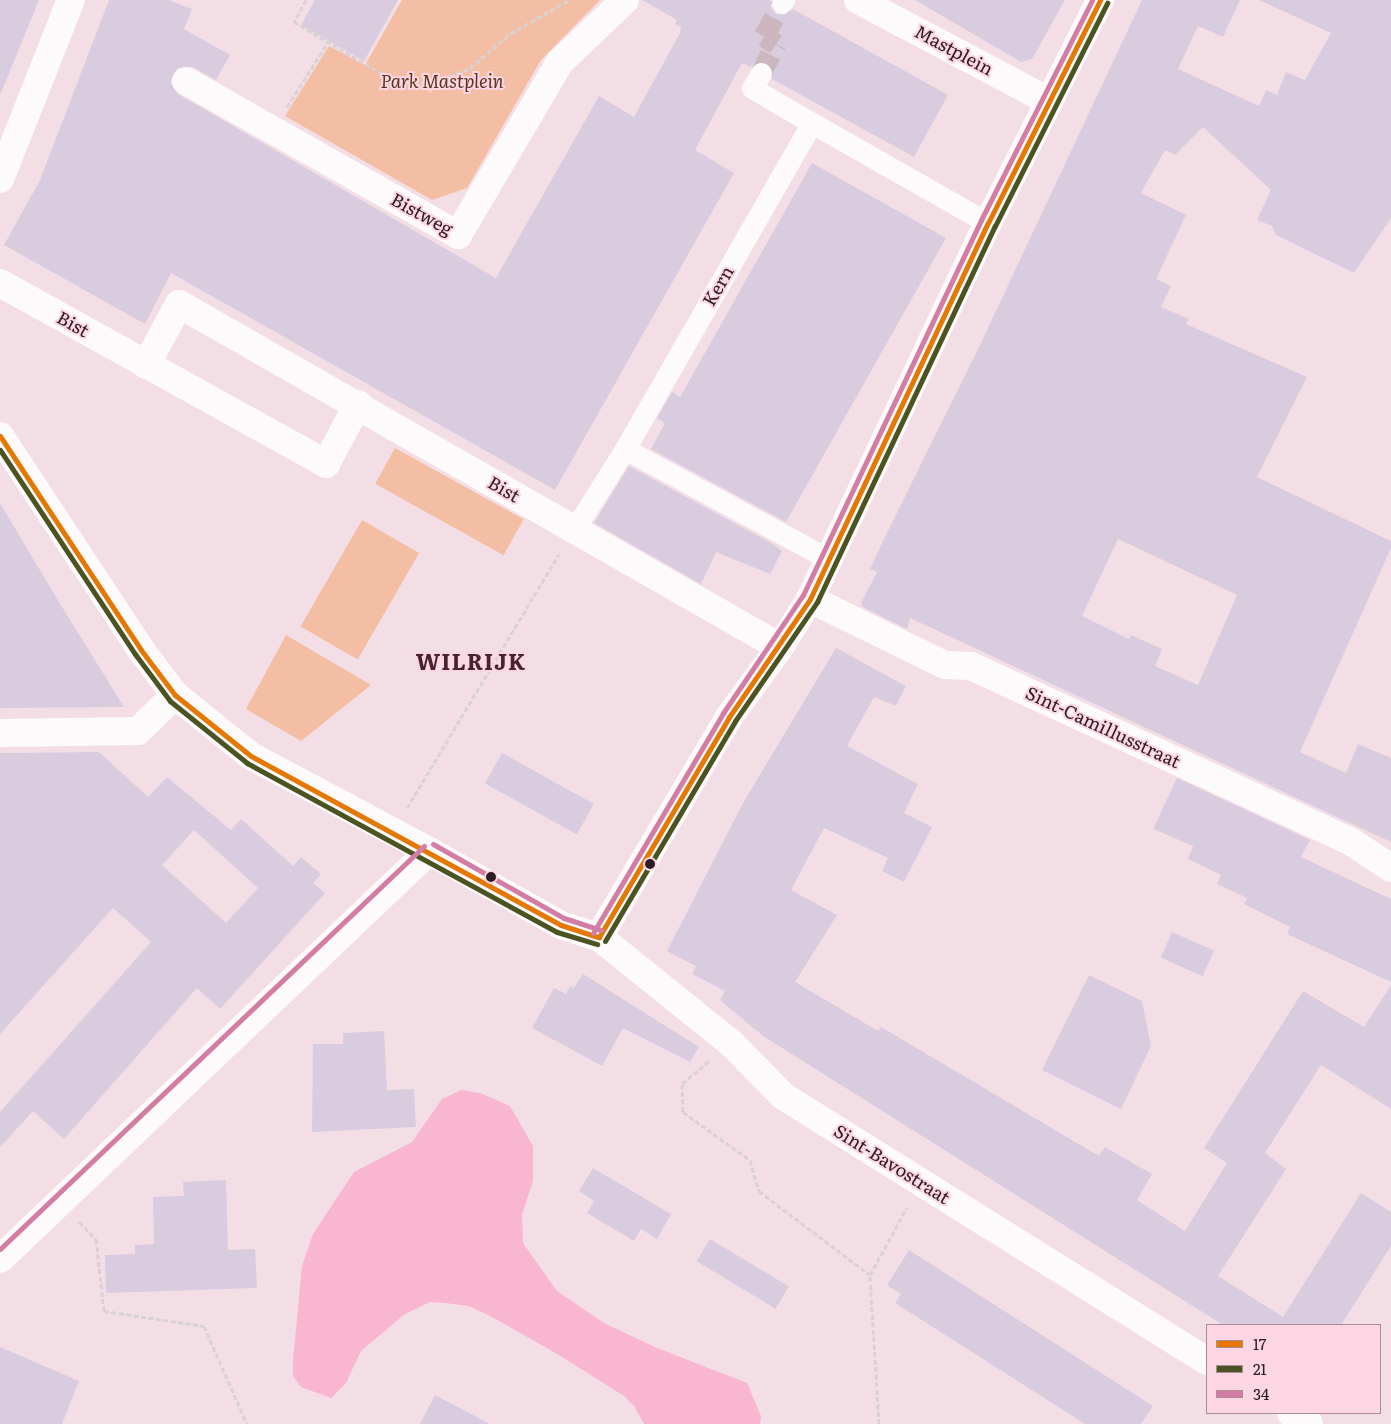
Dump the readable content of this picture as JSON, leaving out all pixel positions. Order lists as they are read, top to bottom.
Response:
{
  "streets": {
    "street": [
      "Mastplein",
      "Bistweg",
      "Kern",
      "Bist",
      "Sint-Camillusstraat",
      "Sint-Bavostraat"
    ]
  },
  "crossings": [
    ["Kern", "Bist"]
  ],
  "districts": ["WILRIJK"],
  "parks": ["Park Mastplein"],
  "lines": ["transit line 17", "transit line 34", "transit line 21"],
  "legend": ["17", "21", "34"]
}
